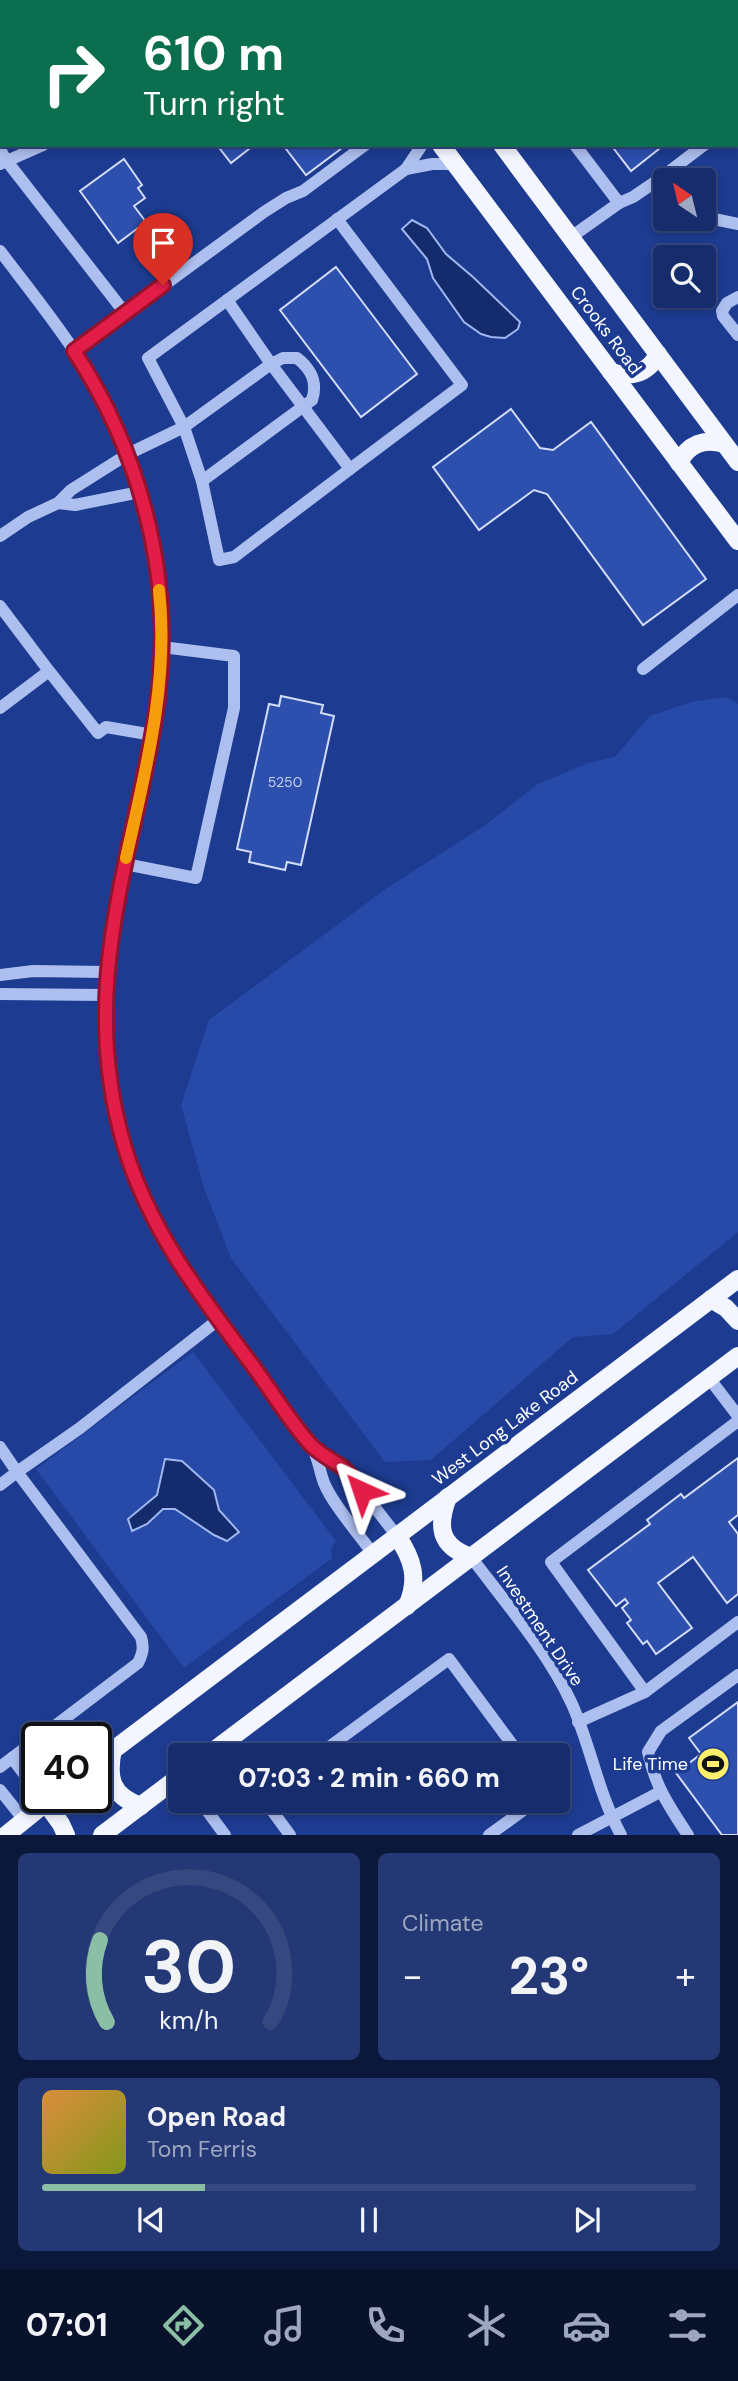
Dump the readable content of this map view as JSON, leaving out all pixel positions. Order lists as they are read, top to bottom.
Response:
{
  "streets": {
    "main road": ["Crooks Road", "West Long Lake Road"],
    "street": ["Investment Drive"]
  },
  "places": {
    "sports": ["Life Time"]
  },
  "house_numbers": ["5250"],
  "north": "top left",
  "page": {
    "turn": ["610 m", "Turn right"],
    "limit": "40",
    "trip": "07:03 · 2 min · 660 m",
    "tile": "Climate",
    "heat": ["−", "23°", "+"],
    "song": ["Open Road", "Tom Ferris"],
    "tabs": "07:01",
    "gauge": ["30", "km/h"]
  }
}
